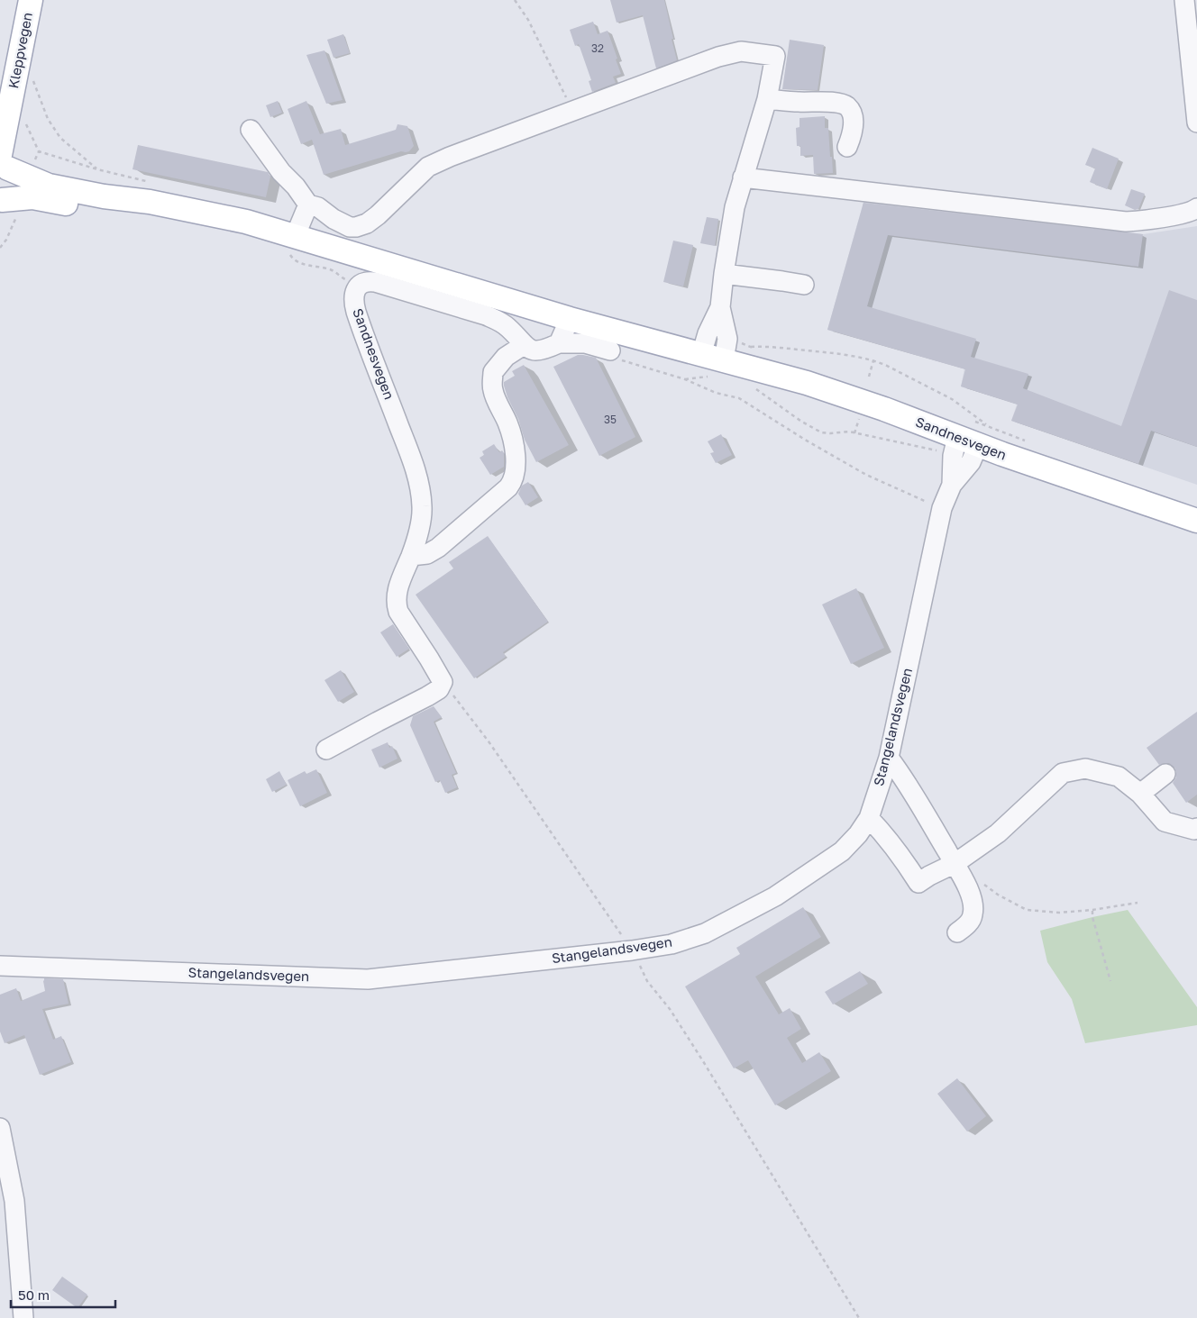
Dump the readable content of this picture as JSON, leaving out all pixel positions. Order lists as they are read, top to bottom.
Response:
{
  "streets": {
    "main road": ["Kleppvegen", "Sandnesvegen"],
    "street": ["Stangelandsvegen"]
  },
  "crossings": [
    ["Kleppvegen", "Sandnesvegen"],
    ["Sandnesvegen", "Stangelandsvegen"]
  ],
  "house_numbers": ["32", "35"],
  "scale_bar": "50 m"
}
